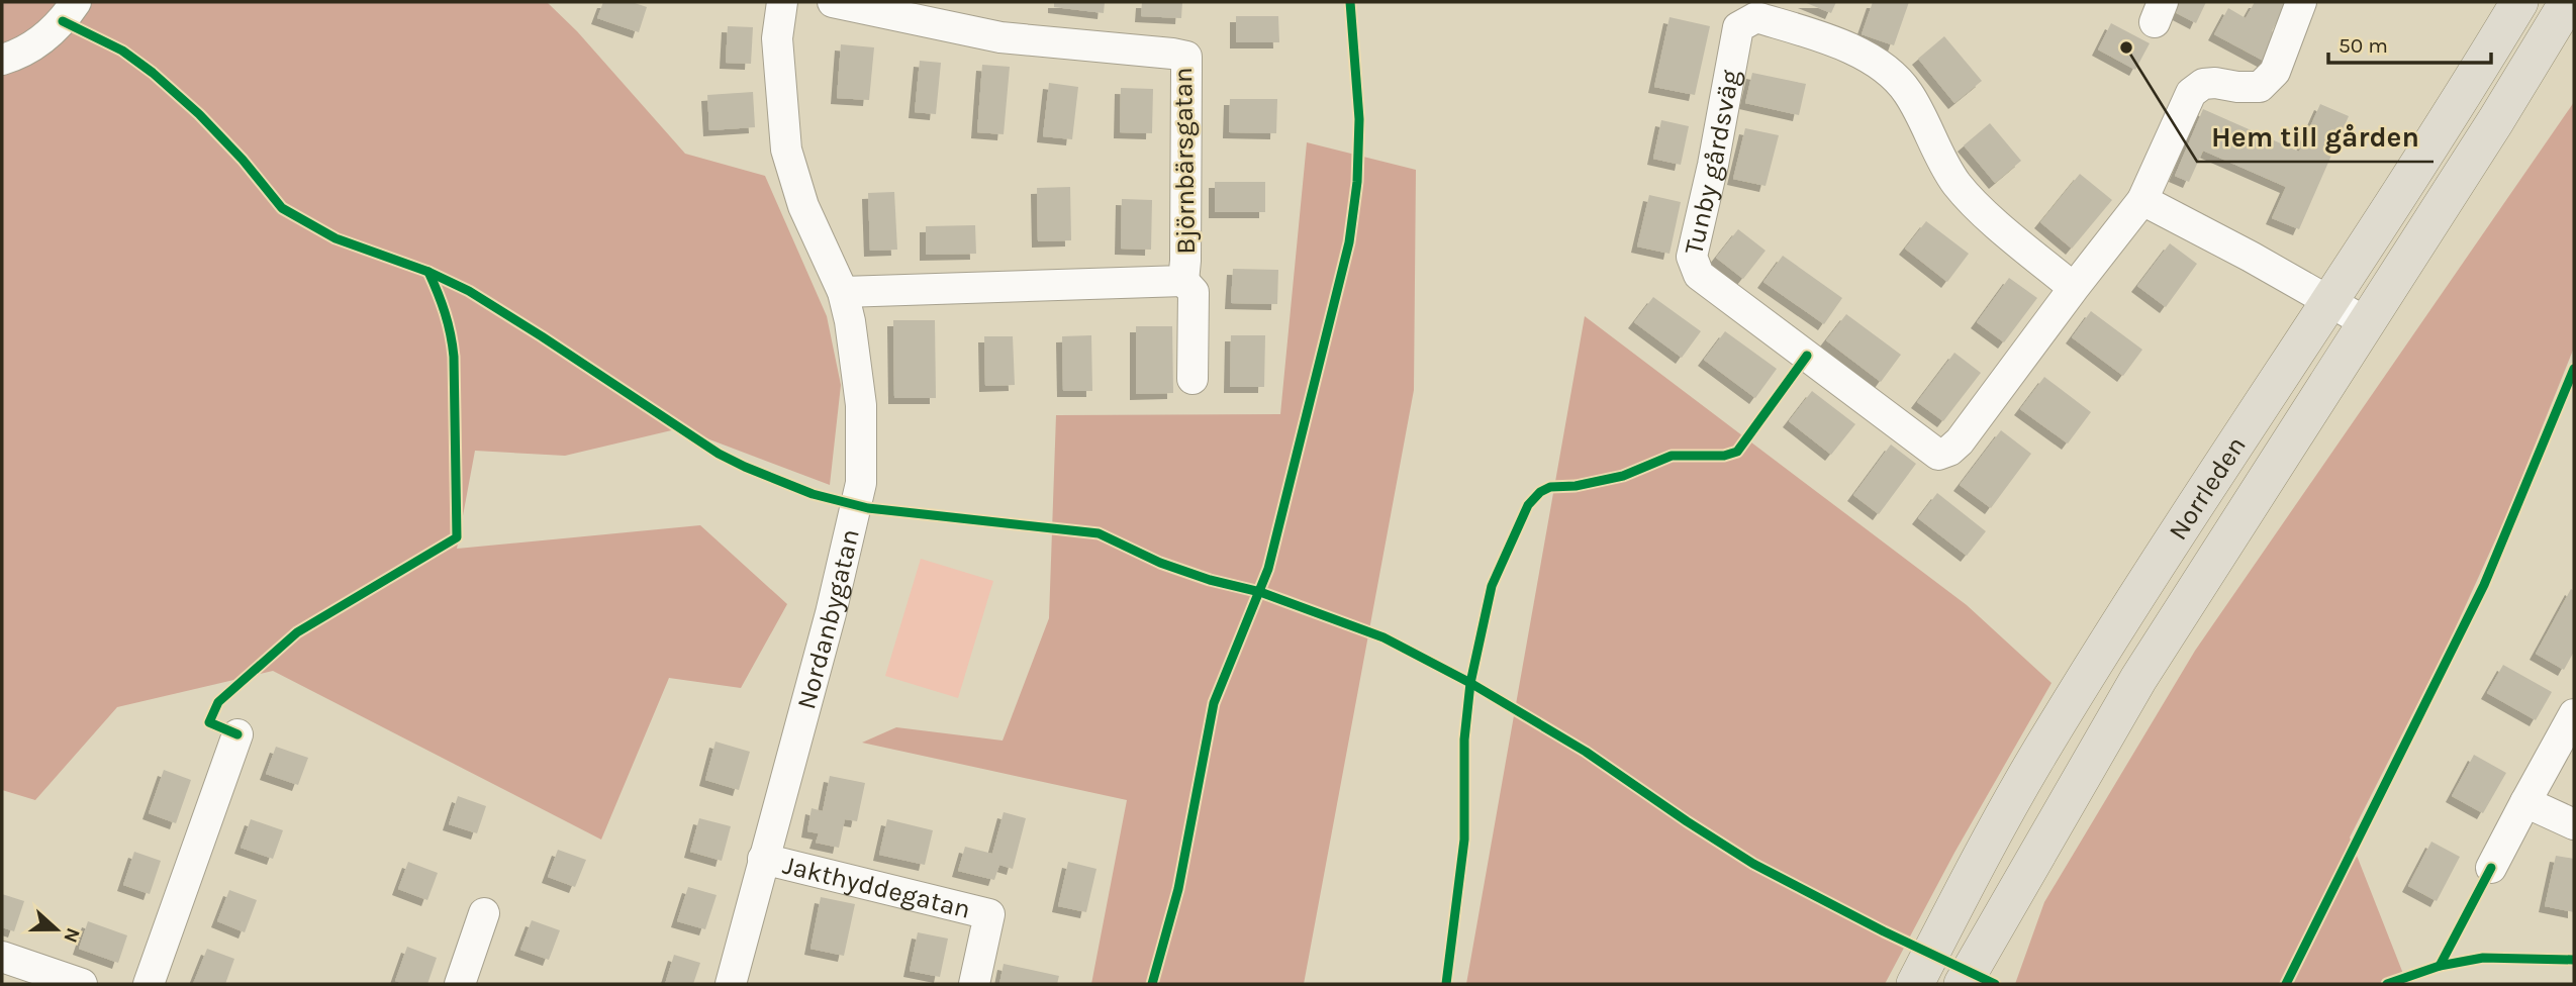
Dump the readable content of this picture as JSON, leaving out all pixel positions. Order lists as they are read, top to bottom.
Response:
{
  "streets": {
    "main road": ["Norrleden"],
    "street": [
      "Björnbärsgatan",
      "Tunby gårdsväg",
      "Nordanbygatan",
      "Jakthyddegatan"
    ]
  },
  "crossings": [
    ["Björnbärsgatan", "Nordanbygatan"],
    ["Nordanbygatan", "Jakthyddegatan"]
  ],
  "places": ["Hem till gården"],
  "scale_bar": "50 m",
  "north": "right"
}
